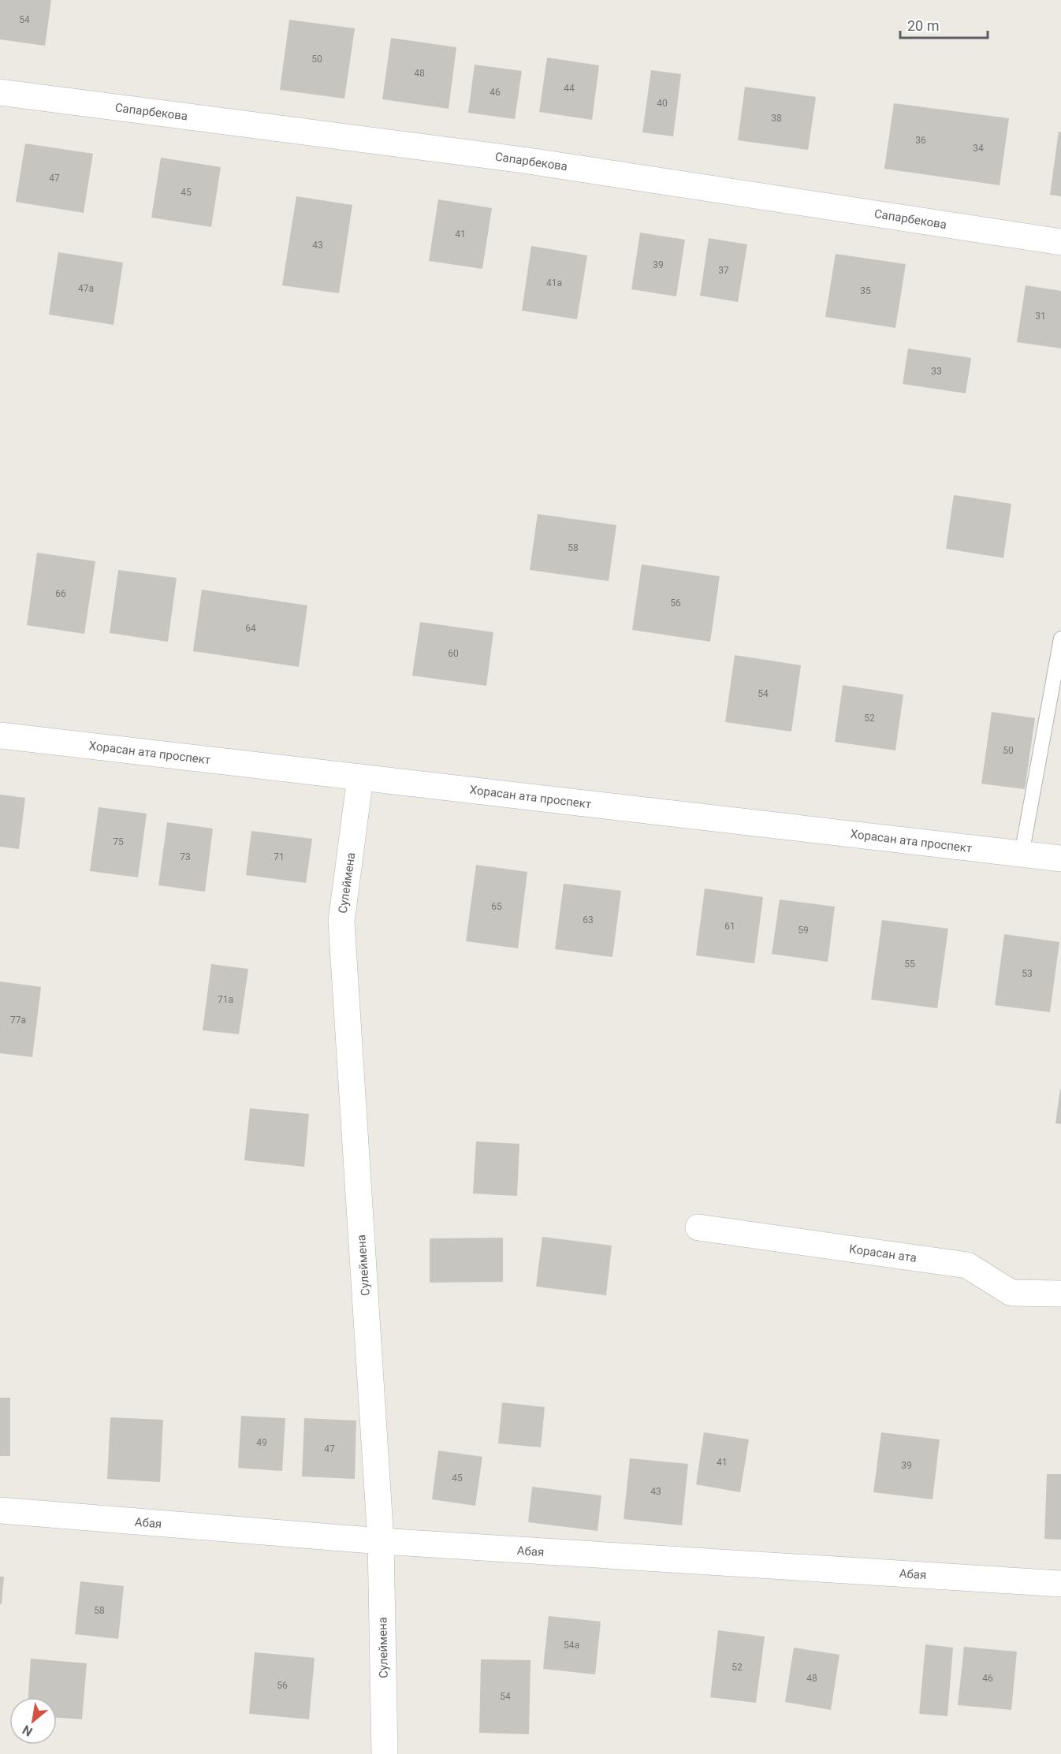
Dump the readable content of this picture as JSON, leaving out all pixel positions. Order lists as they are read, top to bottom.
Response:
{
  "streets": {
    "street": [
      "Сапарбекова",
      "Хорасан ата проспект",
      "Сулеймена",
      "Корасан ата",
      "Абая"
    ]
  },
  "crossings": [
    ["Хорасан ата проспект", "Сулеймена"],
    ["Сулеймена", "Абая"]
  ],
  "house_numbers": [
    "54",
    "50",
    "48",
    "44",
    "46",
    "40",
    "38",
    "36",
    "34",
    "47",
    "45",
    "41",
    "43",
    "39",
    "37",
    "41а",
    "47а",
    "35",
    "31",
    "33",
    "58",
    "66",
    "56",
    "64",
    "60",
    "54",
    "52",
    "50",
    "75",
    "73",
    "71",
    "65",
    "63",
    "61",
    "59",
    "55",
    "53",
    "71а",
    "77а",
    "49",
    "47",
    "41",
    "39",
    "45",
    "43",
    "58",
    "54а",
    "52",
    "48",
    "46",
    "56",
    "54"
  ],
  "scale_bar": "20 m",
  "north": "bottom left"
}
